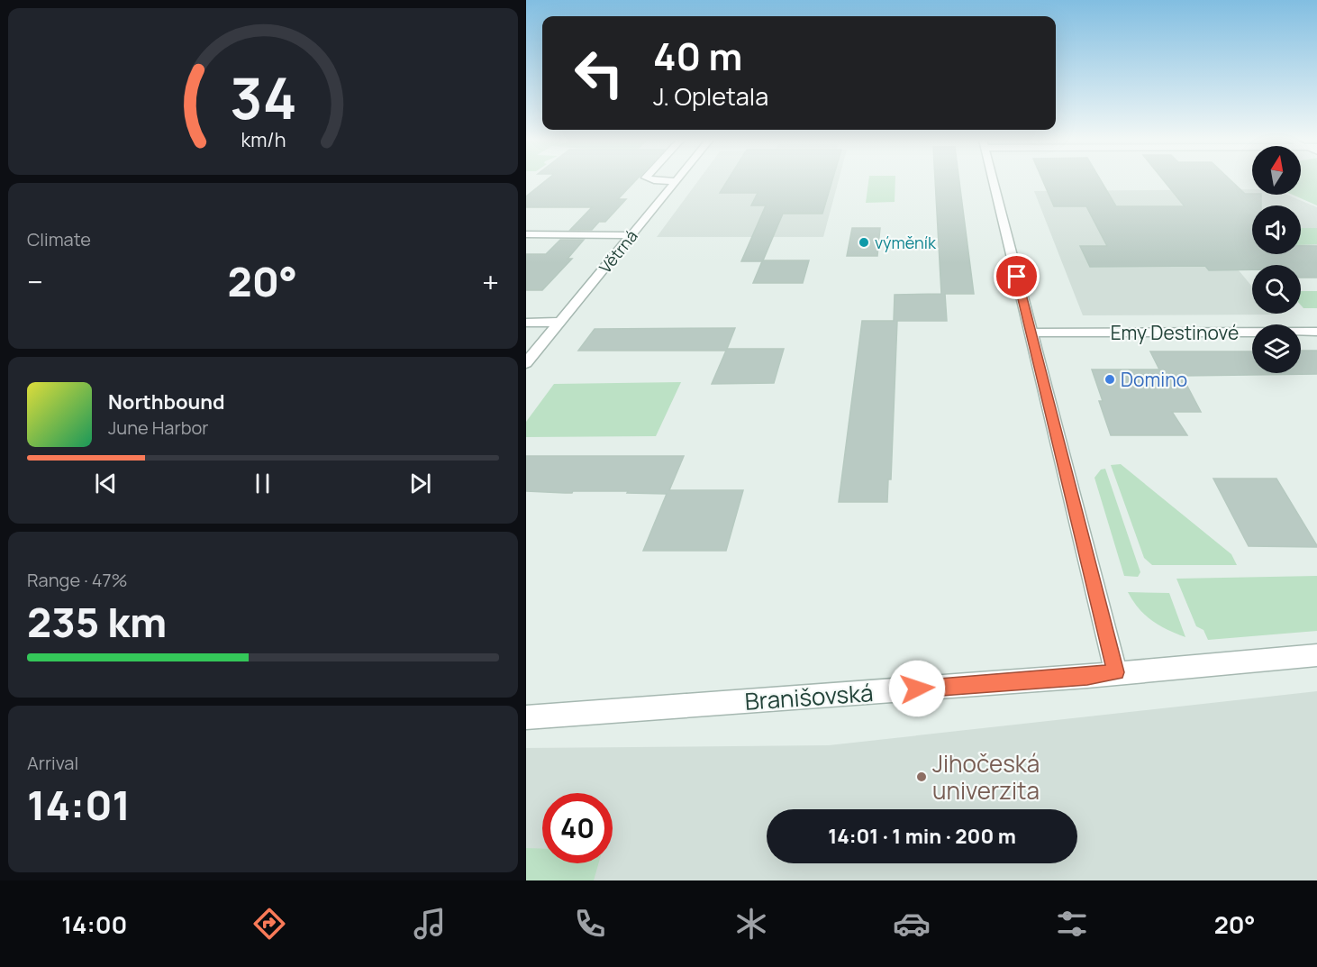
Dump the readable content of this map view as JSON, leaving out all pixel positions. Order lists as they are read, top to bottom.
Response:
{
  "streets": {
    "street": ["Větrná", "Emy Destinové", "Branišovská"]
  },
  "places": ["výměník", "Domino", "Jihočeská univerzita"],
  "north": "top",
  "page": {
    "turn": ["40 m", "J. Opletala"],
    "tile": [
      "Climate",
      ["Range · 47%", "235 km"],
      ["Arrival", "14:01"]
    ],
    "heat": ["−", "20°", "+"],
    "song": ["Northbound", "June Harbor"],
    "limit": "40",
    "trip": "14:01 · 1 min · 200 m",
    "tabs": ["14:00", "20°"],
    "gauge": ["34", "km/h"]
  }
}
